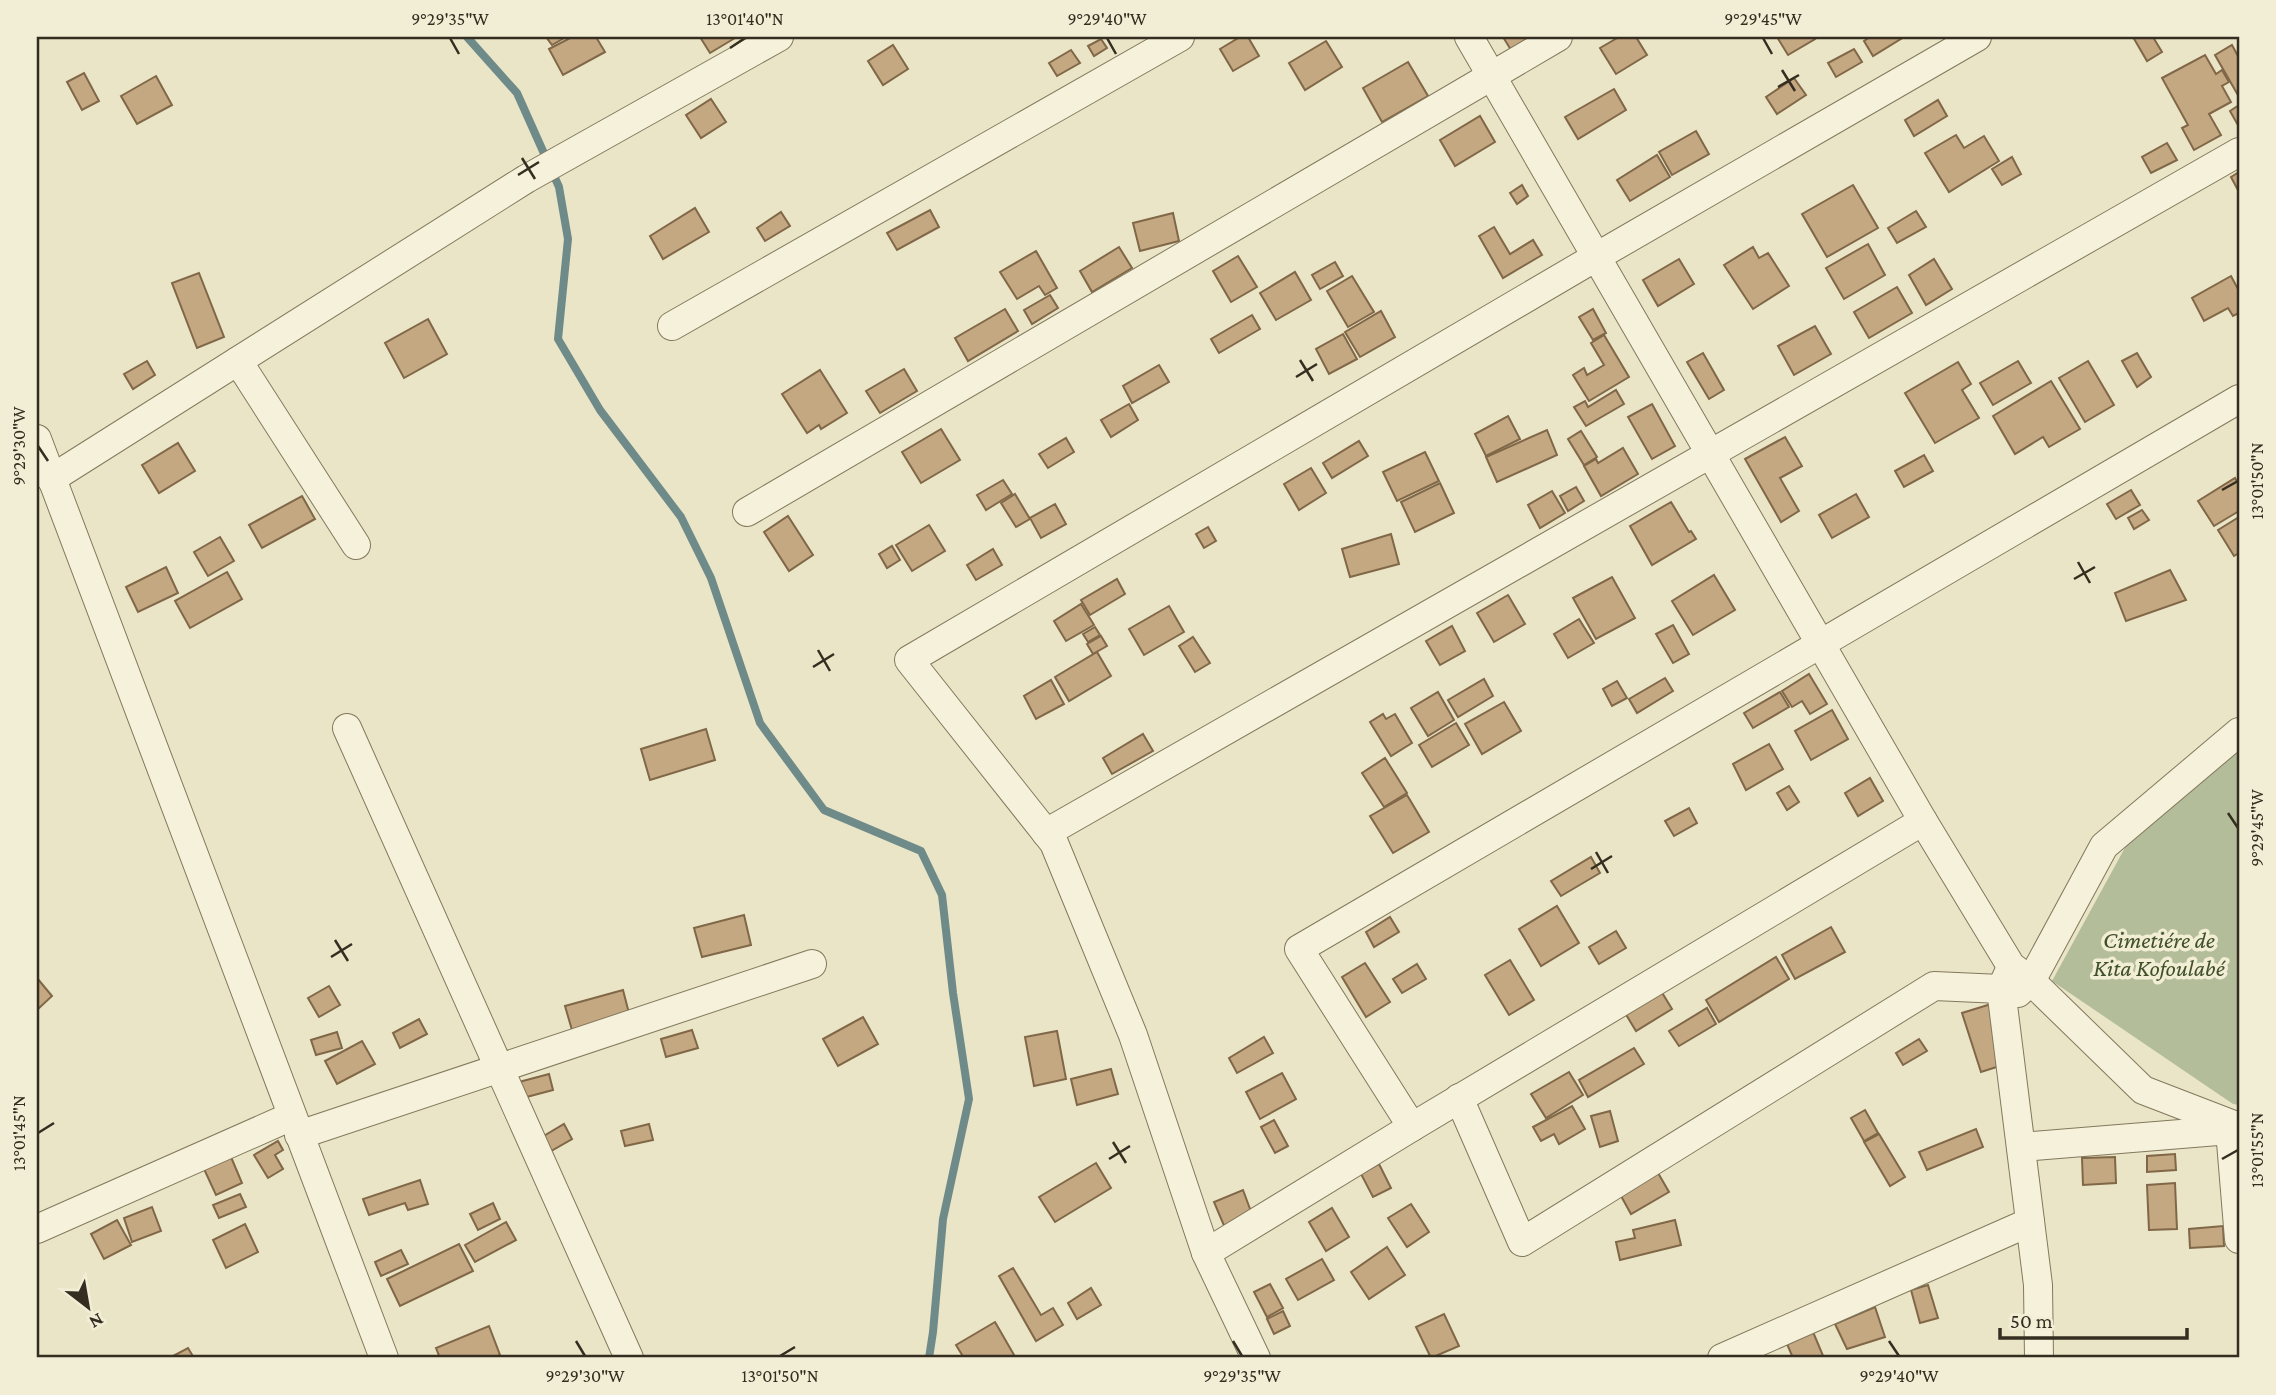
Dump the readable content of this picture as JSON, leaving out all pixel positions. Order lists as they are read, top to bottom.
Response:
{
  "parks": ["Cimetiére de Kita Kofoulabé"],
  "scale_bar": "50 m",
  "north": "bottom right",
  "coordinates": [
    "9°29'35\"W",
    "13°01'40\"N",
    "9°29'40\"W",
    "9°29'45\"W",
    "9°29'30\"W",
    "13°01'50\"N",
    "13°01'45\"N",
    "13°01'55\"N"
  ]
}
